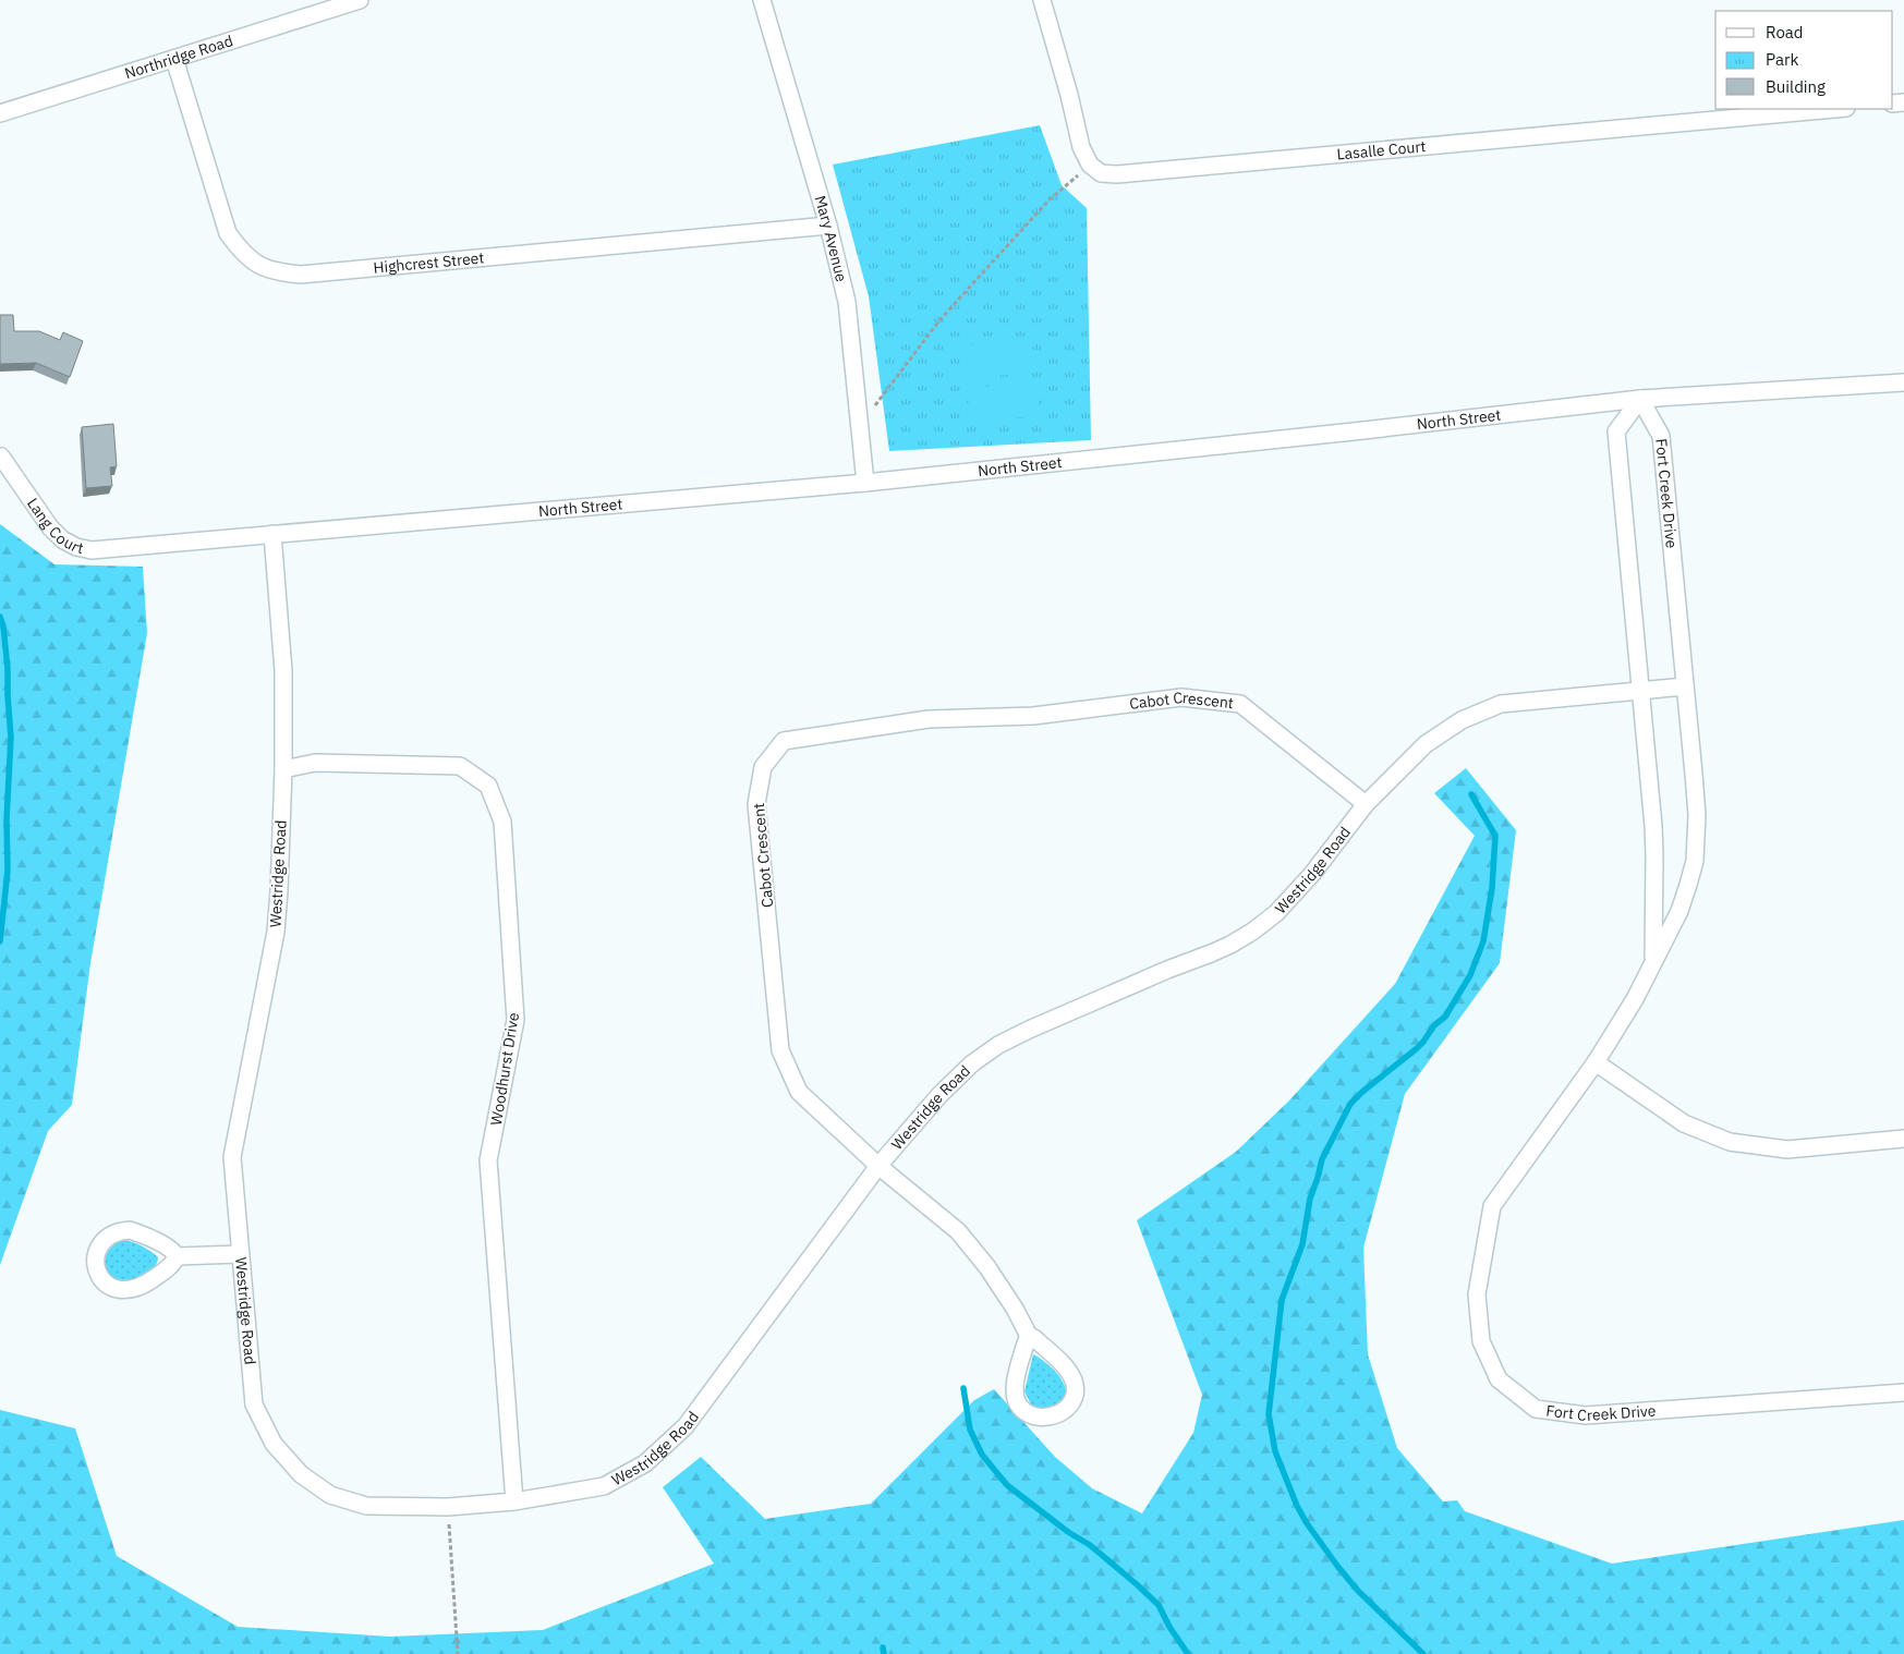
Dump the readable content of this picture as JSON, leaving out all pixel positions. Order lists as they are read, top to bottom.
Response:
{
  "streets": {
    "street": [
      "Northridge Road",
      "Lasalle Court",
      "Mary Avenue",
      "Highcrest Street",
      "North Street",
      "Fort Creek Drive",
      "Lang Court",
      "Cabot Crescent",
      "Westridge Road",
      "Woodhurst Drive"
    ]
  },
  "crossings": [
    ["Northridge Road", "Highcrest Street"],
    ["Mary Avenue", "Highcrest Street"],
    ["Mary Avenue", "North Street"],
    ["North Street", "Fort Creek Drive"],
    ["North Street", "Lang Court"],
    ["North Street", "Westridge Road"],
    ["Fort Creek Drive", "Westridge Road"],
    ["Cabot Crescent", "Westridge Road"],
    ["Westridge Road", "Woodhurst Drive"]
  ],
  "legend": ["Road", "Park", "Building"]
}
